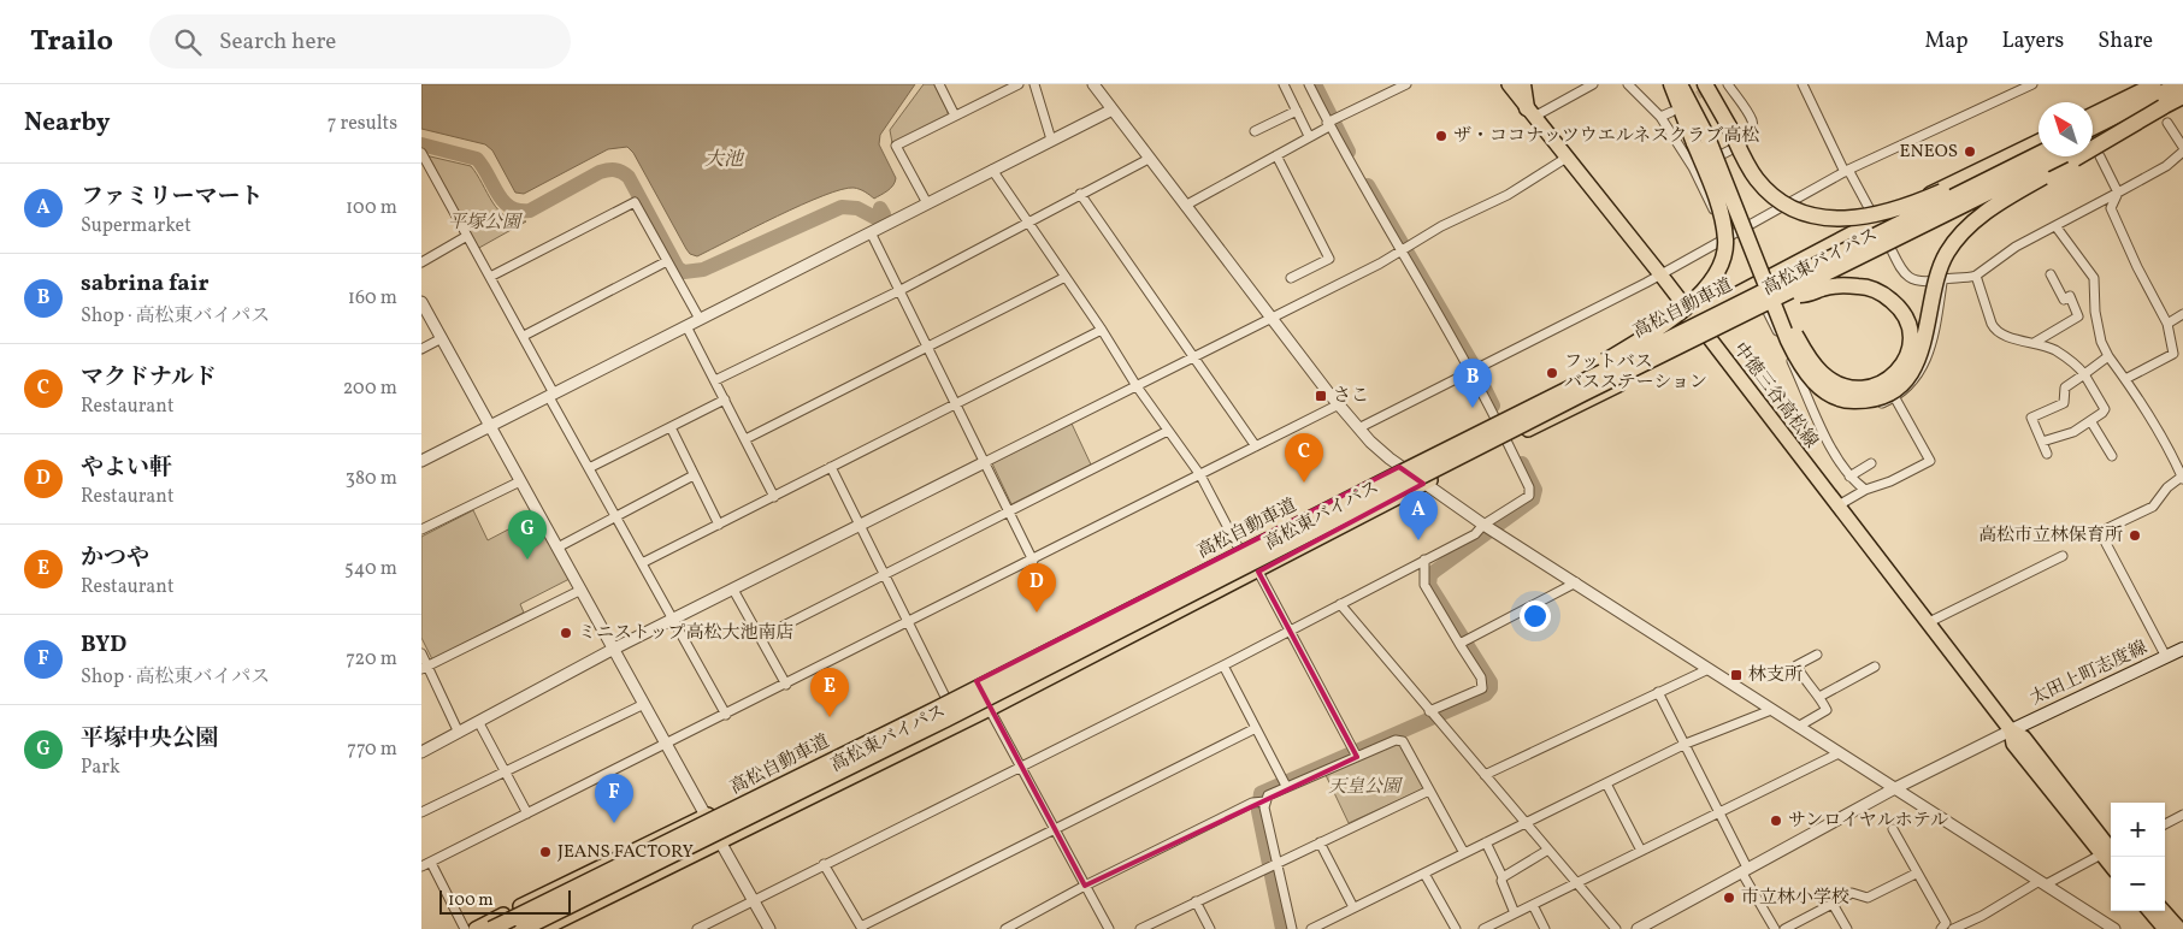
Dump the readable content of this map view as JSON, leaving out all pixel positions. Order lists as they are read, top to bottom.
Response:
{
  "streets": {
    "highway": ["高松自動車道"],
    "main road": ["高松東バイパス", "中徳三谷高松線", "太田上町志度線"]
  },
  "crossings": [
    ["高松東バイパス", "中徳三谷高松線"],
    ["中徳三谷高松線", "太田上町志度線"]
  ],
  "water": ["大池"],
  "parks": ["平塚公園", "天皇公園"],
  "places": {
    "other": [
      "ザ・ココナッツウエルネスクラブ高松",
      "ENEOS",
      "フットバス バスステーション",
      "高松市立林保育所",
      "ミニストップ高松大池南店",
      "サンロイヤルホテル",
      "JEANS FACTORY",
      "市立林小学校"
    ],
    "transit": ["さこ", "林支所"]
  },
  "scale_bar": "100 m",
  "north": "top left",
  "page": {
    "header": "Trailo",
    "search": "Search here",
    "nav": ["Map", "Layers", "Share"],
    "heading": ["Nearby", "7 results"],
    "list": [
      {
        "mark": "A",
        "name": "ファミリーマート",
        "note": "Supermarket",
        "value": "100 m"
      },
      {
        "mark": "B",
        "name": "sabrina fair",
        "note": "Shop · 高松東バイパス",
        "value": "160 m"
      },
      {
        "mark": "C",
        "name": "マクドナルド",
        "note": "Restaurant",
        "value": "200 m"
      },
      {
        "mark": "D",
        "name": "やよい軒",
        "note": "Restaurant",
        "value": "380 m"
      },
      {
        "mark": "E",
        "name": "かつや",
        "note": "Restaurant",
        "value": "540 m"
      },
      {
        "mark": "F",
        "name": "BYD",
        "note": "Shop · 高松東バイパス",
        "value": "720 m"
      },
      {
        "mark": "G",
        "name": "平塚中央公園",
        "note": "Park",
        "value": "770 m"
      }
    ],
    "pins": [
      "B",
      "C",
      "A",
      "G",
      "D",
      "E",
      "F"
    ],
    "map_buttons": ["+", "−"],
    "scale": "100 m"
  }
}
